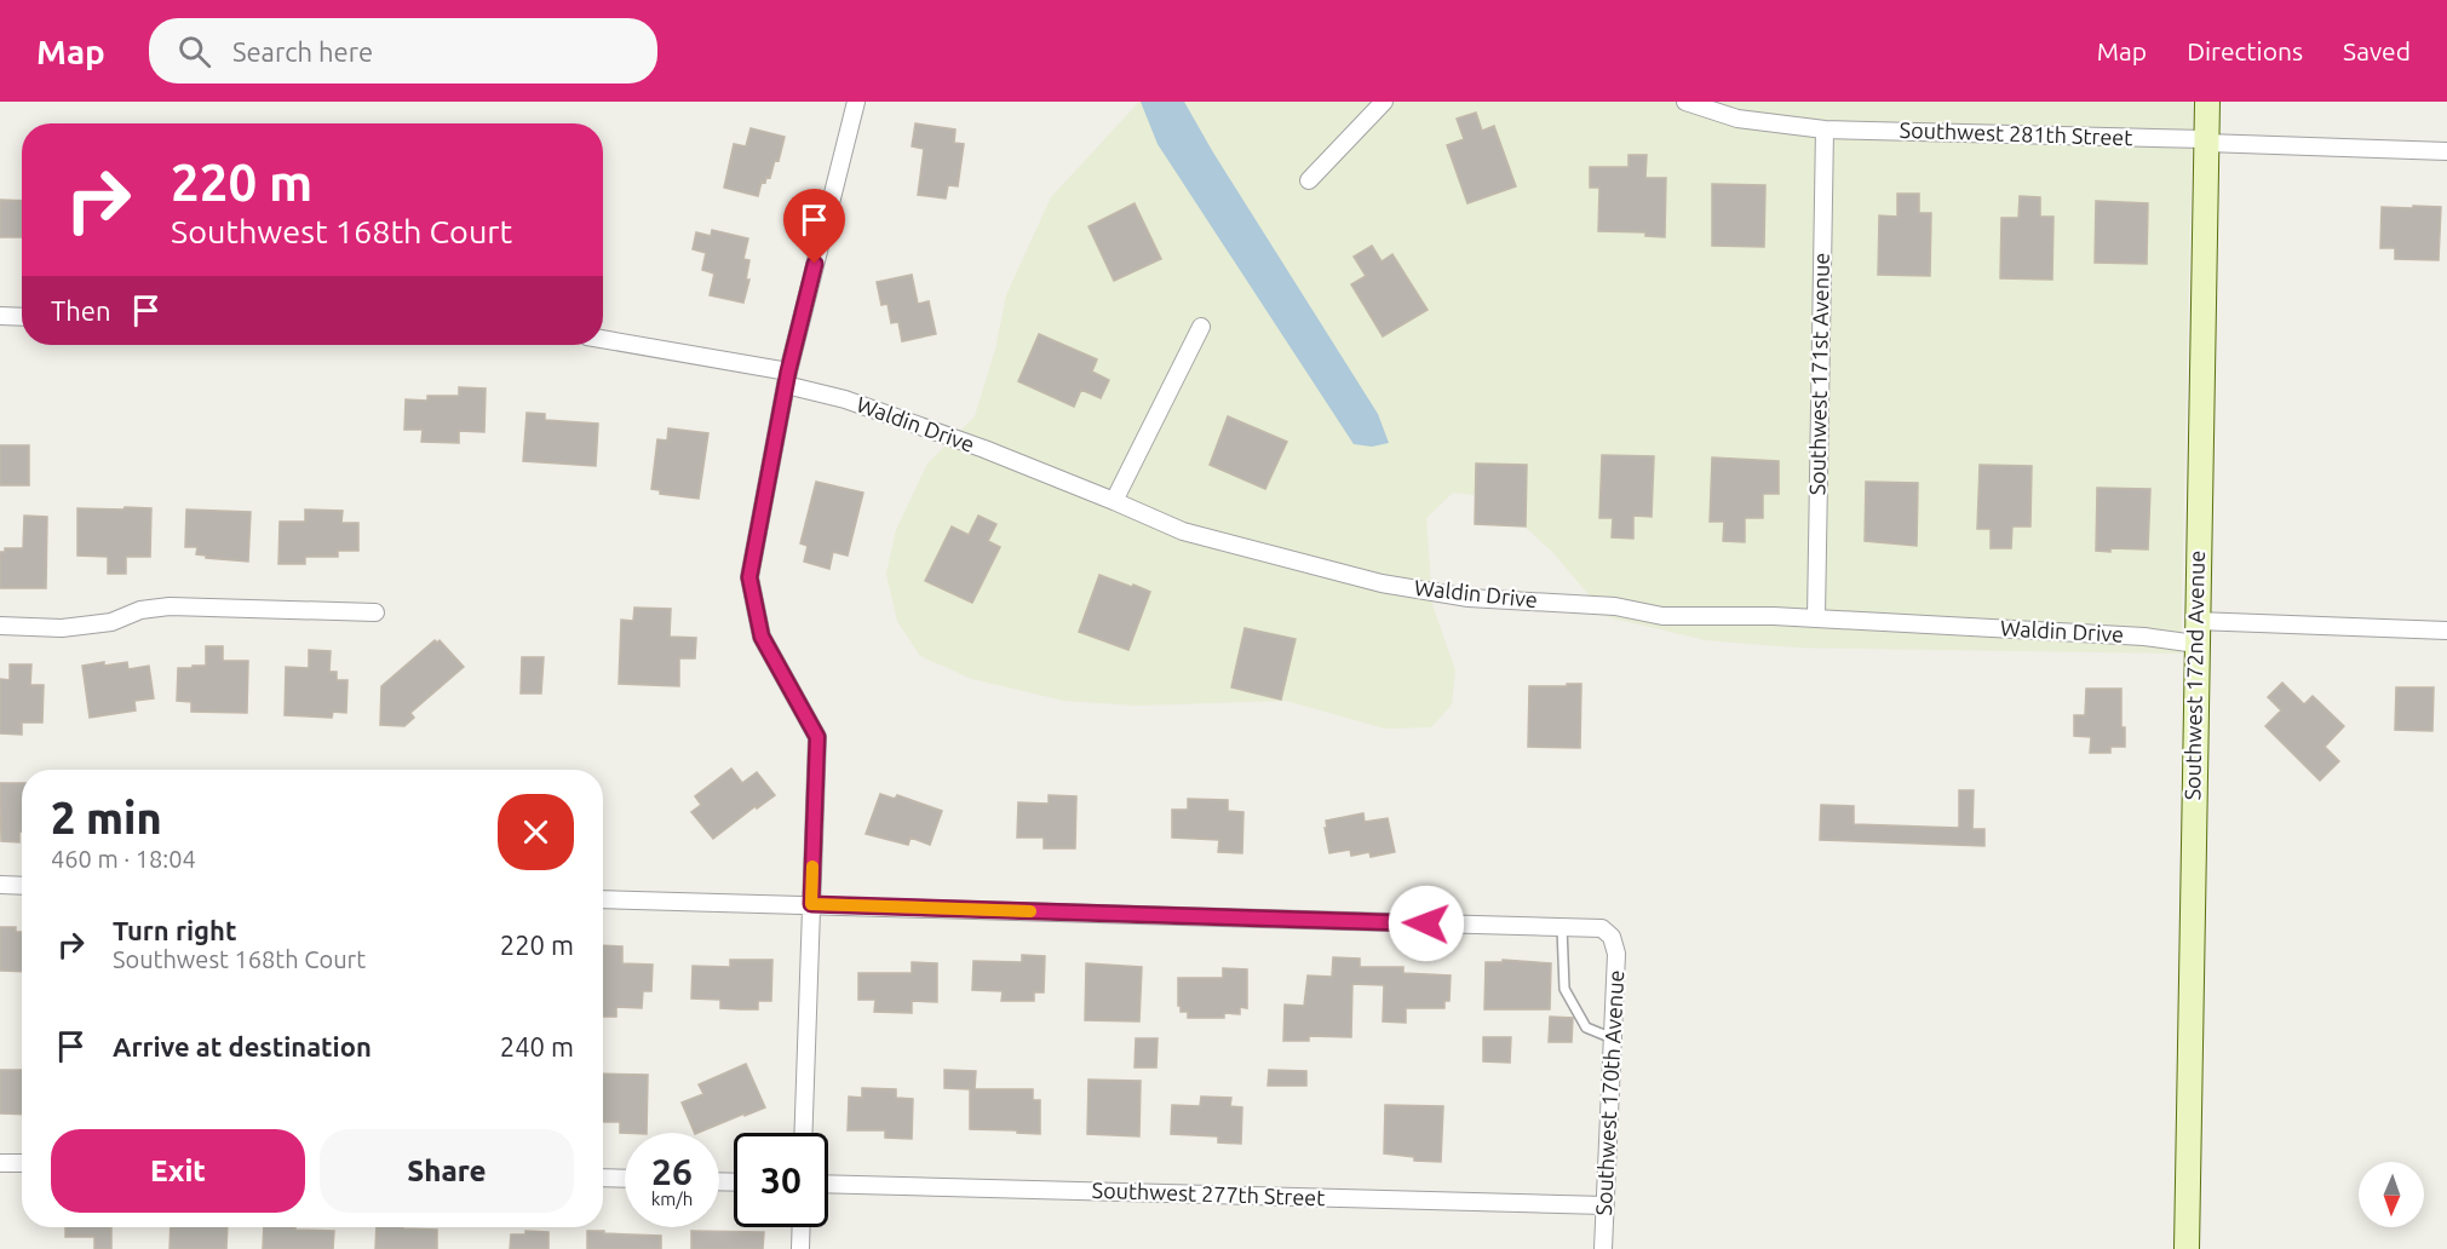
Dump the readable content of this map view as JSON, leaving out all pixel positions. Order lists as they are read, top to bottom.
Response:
{
  "streets": {
    "street": [
      "Southwest 281th Street",
      "Southwest 171st Avenue",
      "Waldin Drive",
      "Southwest 172nd Avenue",
      "Southwest 170th Avenue",
      "Southwest 277th Street"
    ]
  },
  "crossings": [
    ["Southwest 281th Street", "Southwest 171st Avenue"],
    ["Southwest 281th Street", "Southwest 172nd Avenue"],
    ["Southwest 171st Avenue", "Waldin Drive"],
    ["Waldin Drive", "Southwest 172nd Avenue"],
    ["Southwest 170th Avenue", "Southwest 277th Street"]
  ],
  "north": "bottom",
  "page": {
    "header": "Map",
    "search": "Search here",
    "nav": ["Map", "Directions", "Saved"],
    "turn": ["220 m", "Southwest 168th Court"],
    "then": "Then",
    "heading": ["2 min", "460 m · 18:04"],
    "list": [
      {
        "name": "Turn right",
        "note": "Southwest 168th Court",
        "value": "220 m"
      },
      {
        "name": "Arrive at destination",
        "value": "240 m"
      }
    ],
    "buttons": ["Exit", "Share"],
    "speed": "26 km/h",
    "limit": "30"
  }
}
